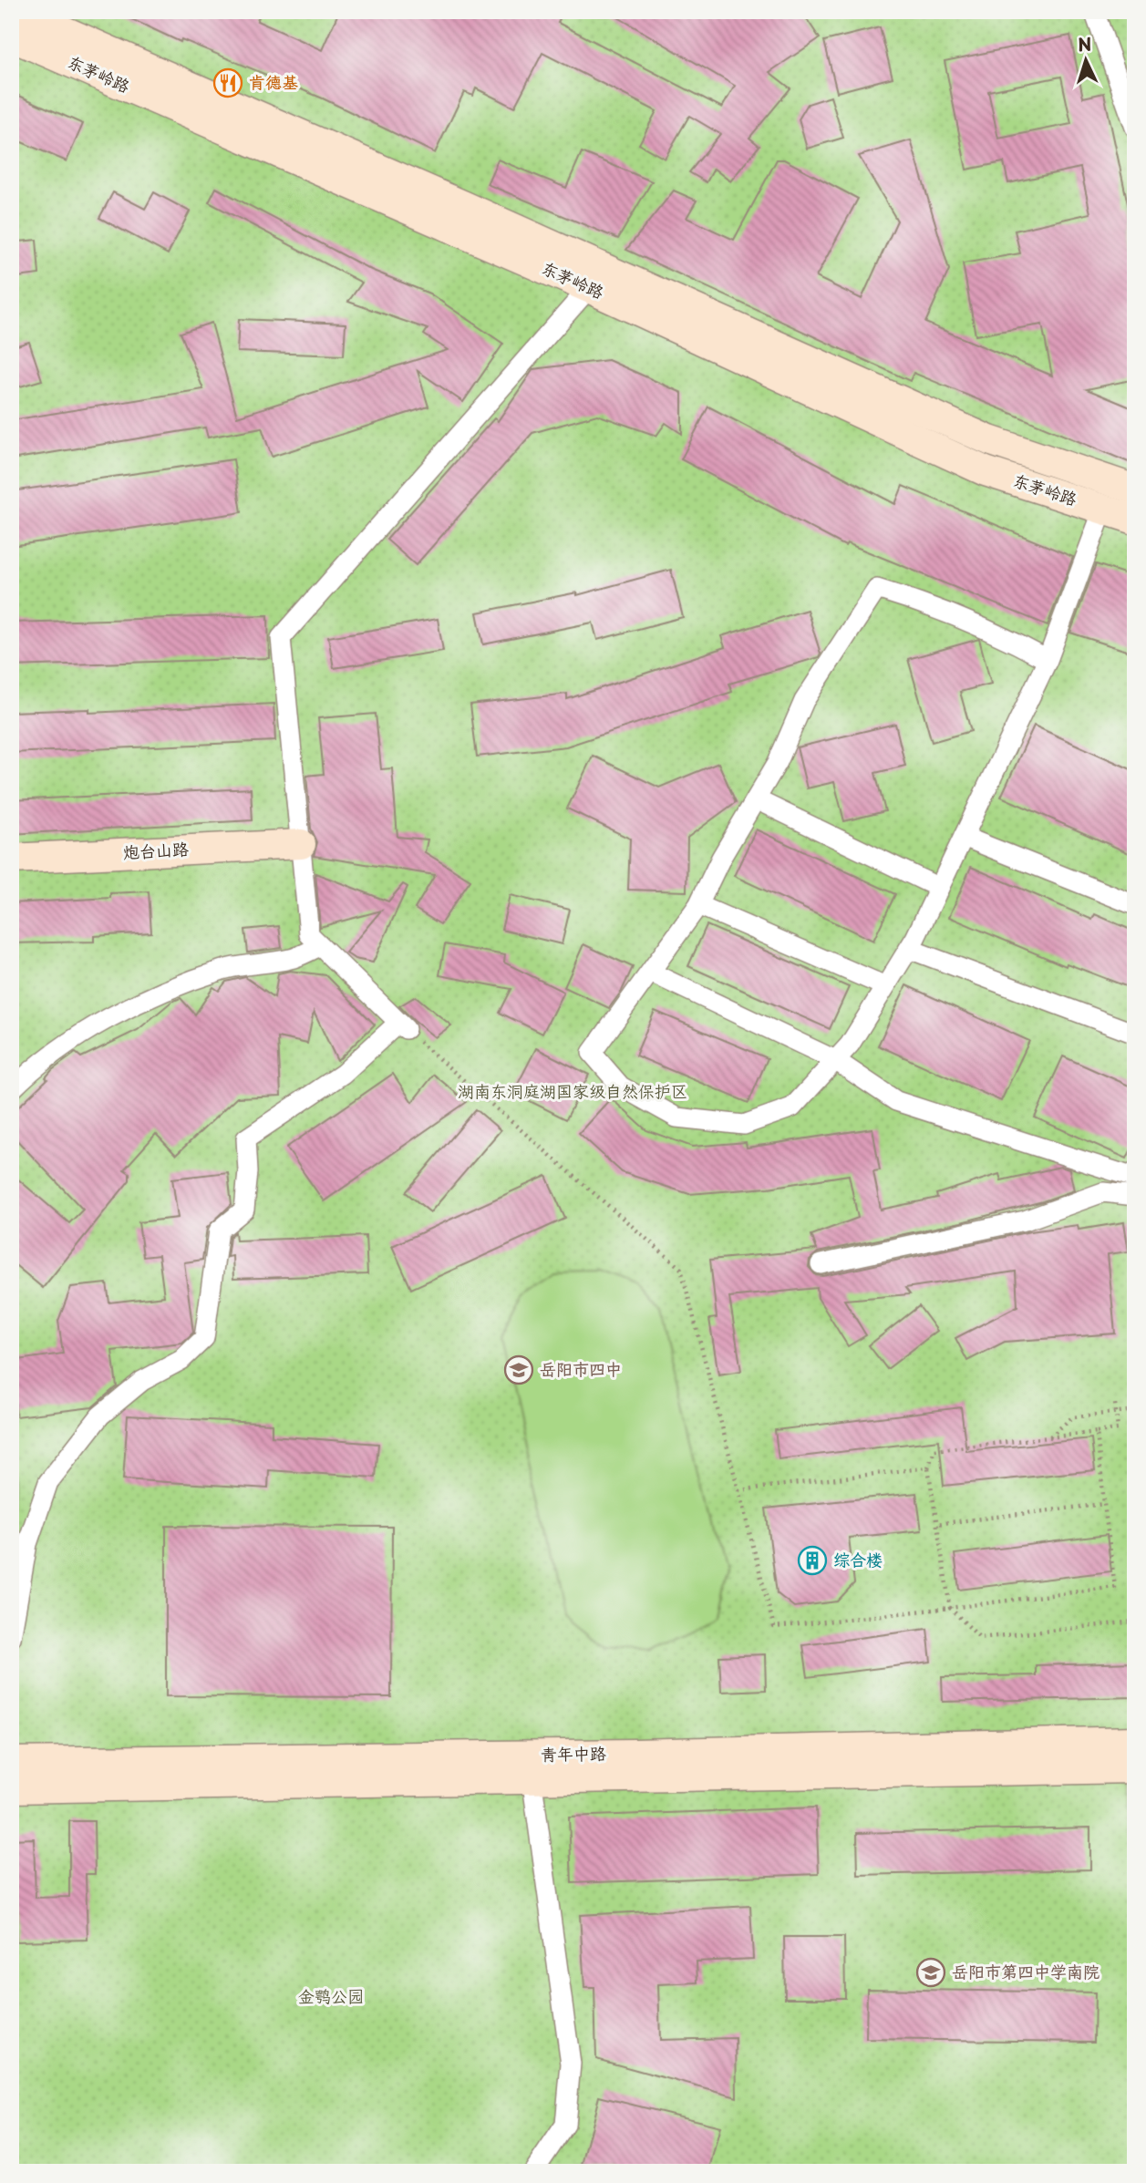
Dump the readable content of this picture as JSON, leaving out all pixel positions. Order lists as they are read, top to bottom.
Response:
{
  "streets": {
    "main road": ["东茅岭路", "炮台山路", "青年中路"]
  },
  "parks": ["湖南东洞庭湖国家级自然保护区", "金鹗公园"],
  "places": {
    "restaurant": ["肯德基"],
    "school or university": ["岳阳市四中", "岳阳市第四中学南院"],
    "building": ["综合楼"]
  },
  "north": "top"
}
